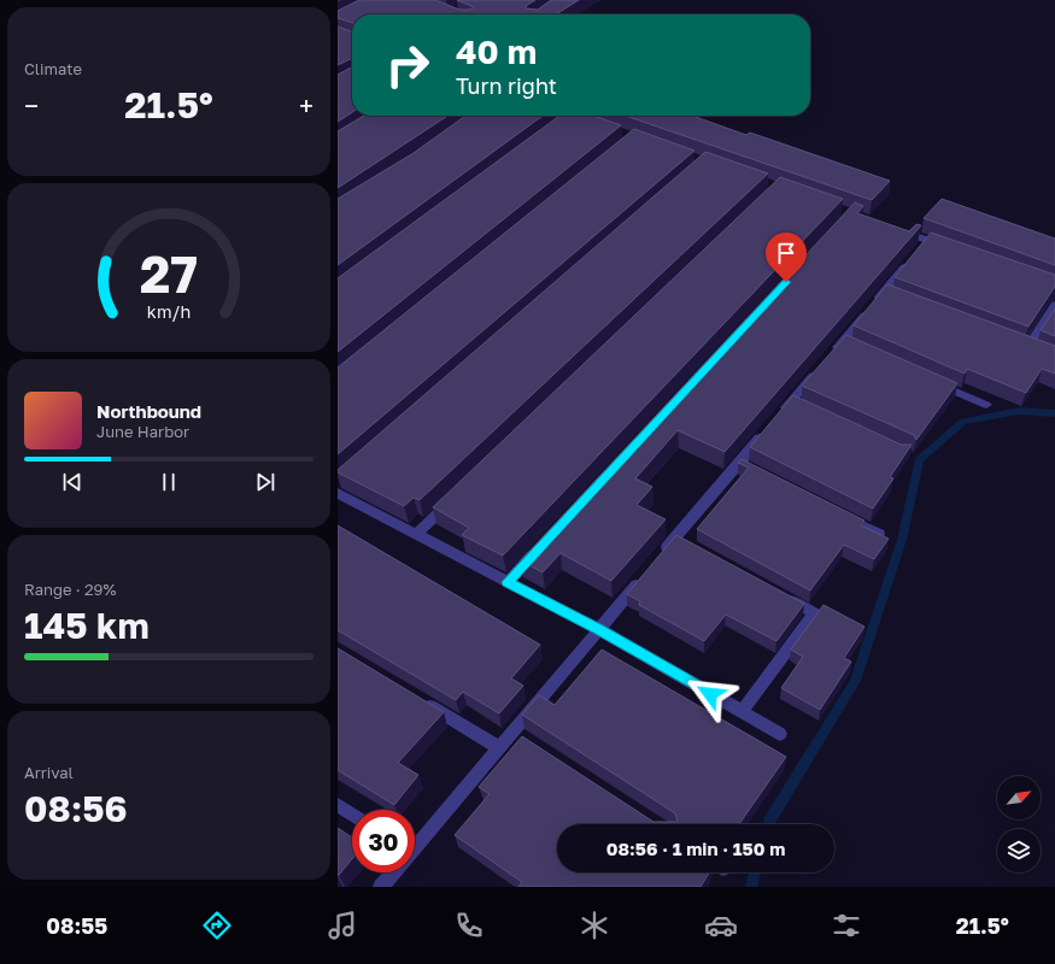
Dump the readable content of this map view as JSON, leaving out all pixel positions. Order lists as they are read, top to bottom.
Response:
{
  "north": "top right",
  "page": {
    "tile": [
      "Climate",
      ["Range · 29%", "145 km"],
      ["Arrival", "08:56"]
    ],
    "turn": ["40 m", "Turn right"],
    "heat": ["−", "21.5°", "+"],
    "song": ["Northbound", "June Harbor"],
    "limit": "30",
    "trip": "08:56 · 1 min · 150 m",
    "tabs": ["08:55", "21.5°"],
    "gauge": ["27", "km/h"]
  }
}
